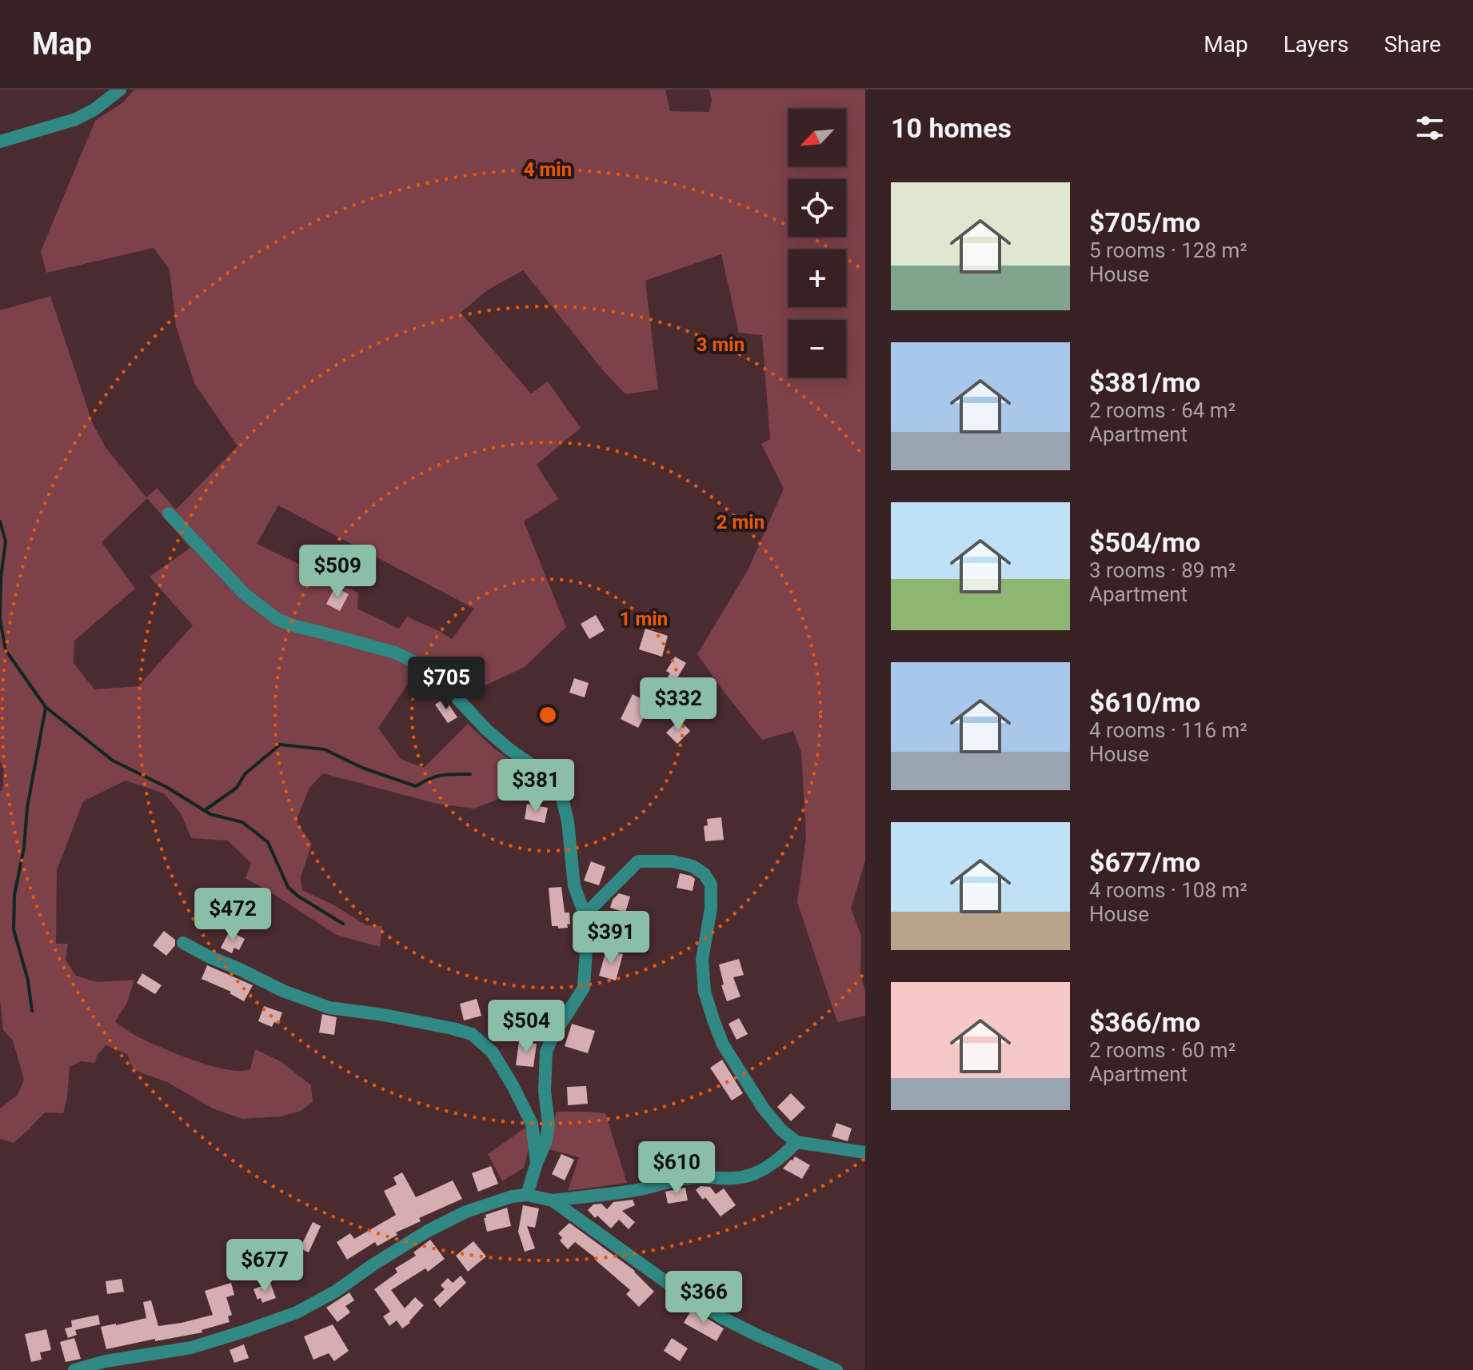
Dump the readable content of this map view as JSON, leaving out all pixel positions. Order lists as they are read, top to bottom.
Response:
{
  "north": "bottom left",
  "page": {
    "header": "Map",
    "nav": ["Map", "Layers", "Share"],
    "heading": "10 homes",
    "map_buttons": ["+", "−"],
    "list": [
      {
        "name": "$705/mo",
        "note": "5 rooms · 128 m² · House"
      },
      {
        "name": "$381/mo",
        "note": "2 rooms · 64 m² · Apartment"
      },
      {
        "name": "$504/mo",
        "note": "3 rooms · 89 m² · Apartment"
      },
      {
        "name": "$610/mo",
        "note": "4 rooms · 116 m² · House"
      },
      {
        "name": "$677/mo",
        "note": "4 rooms · 108 m² · House"
      },
      {
        "name": "$366/mo",
        "note": "2 rooms · 60 m² · Apartment"
      }
    ],
    "price": [
      "$509",
      "$705",
      "$332",
      "$381",
      "$472",
      "$391",
      "$504",
      "$610",
      "$677",
      "$366"
    ]
  },
  "rings": [
    "4 min",
    "3 min",
    "2 min",
    "1 min"
  ]
}
